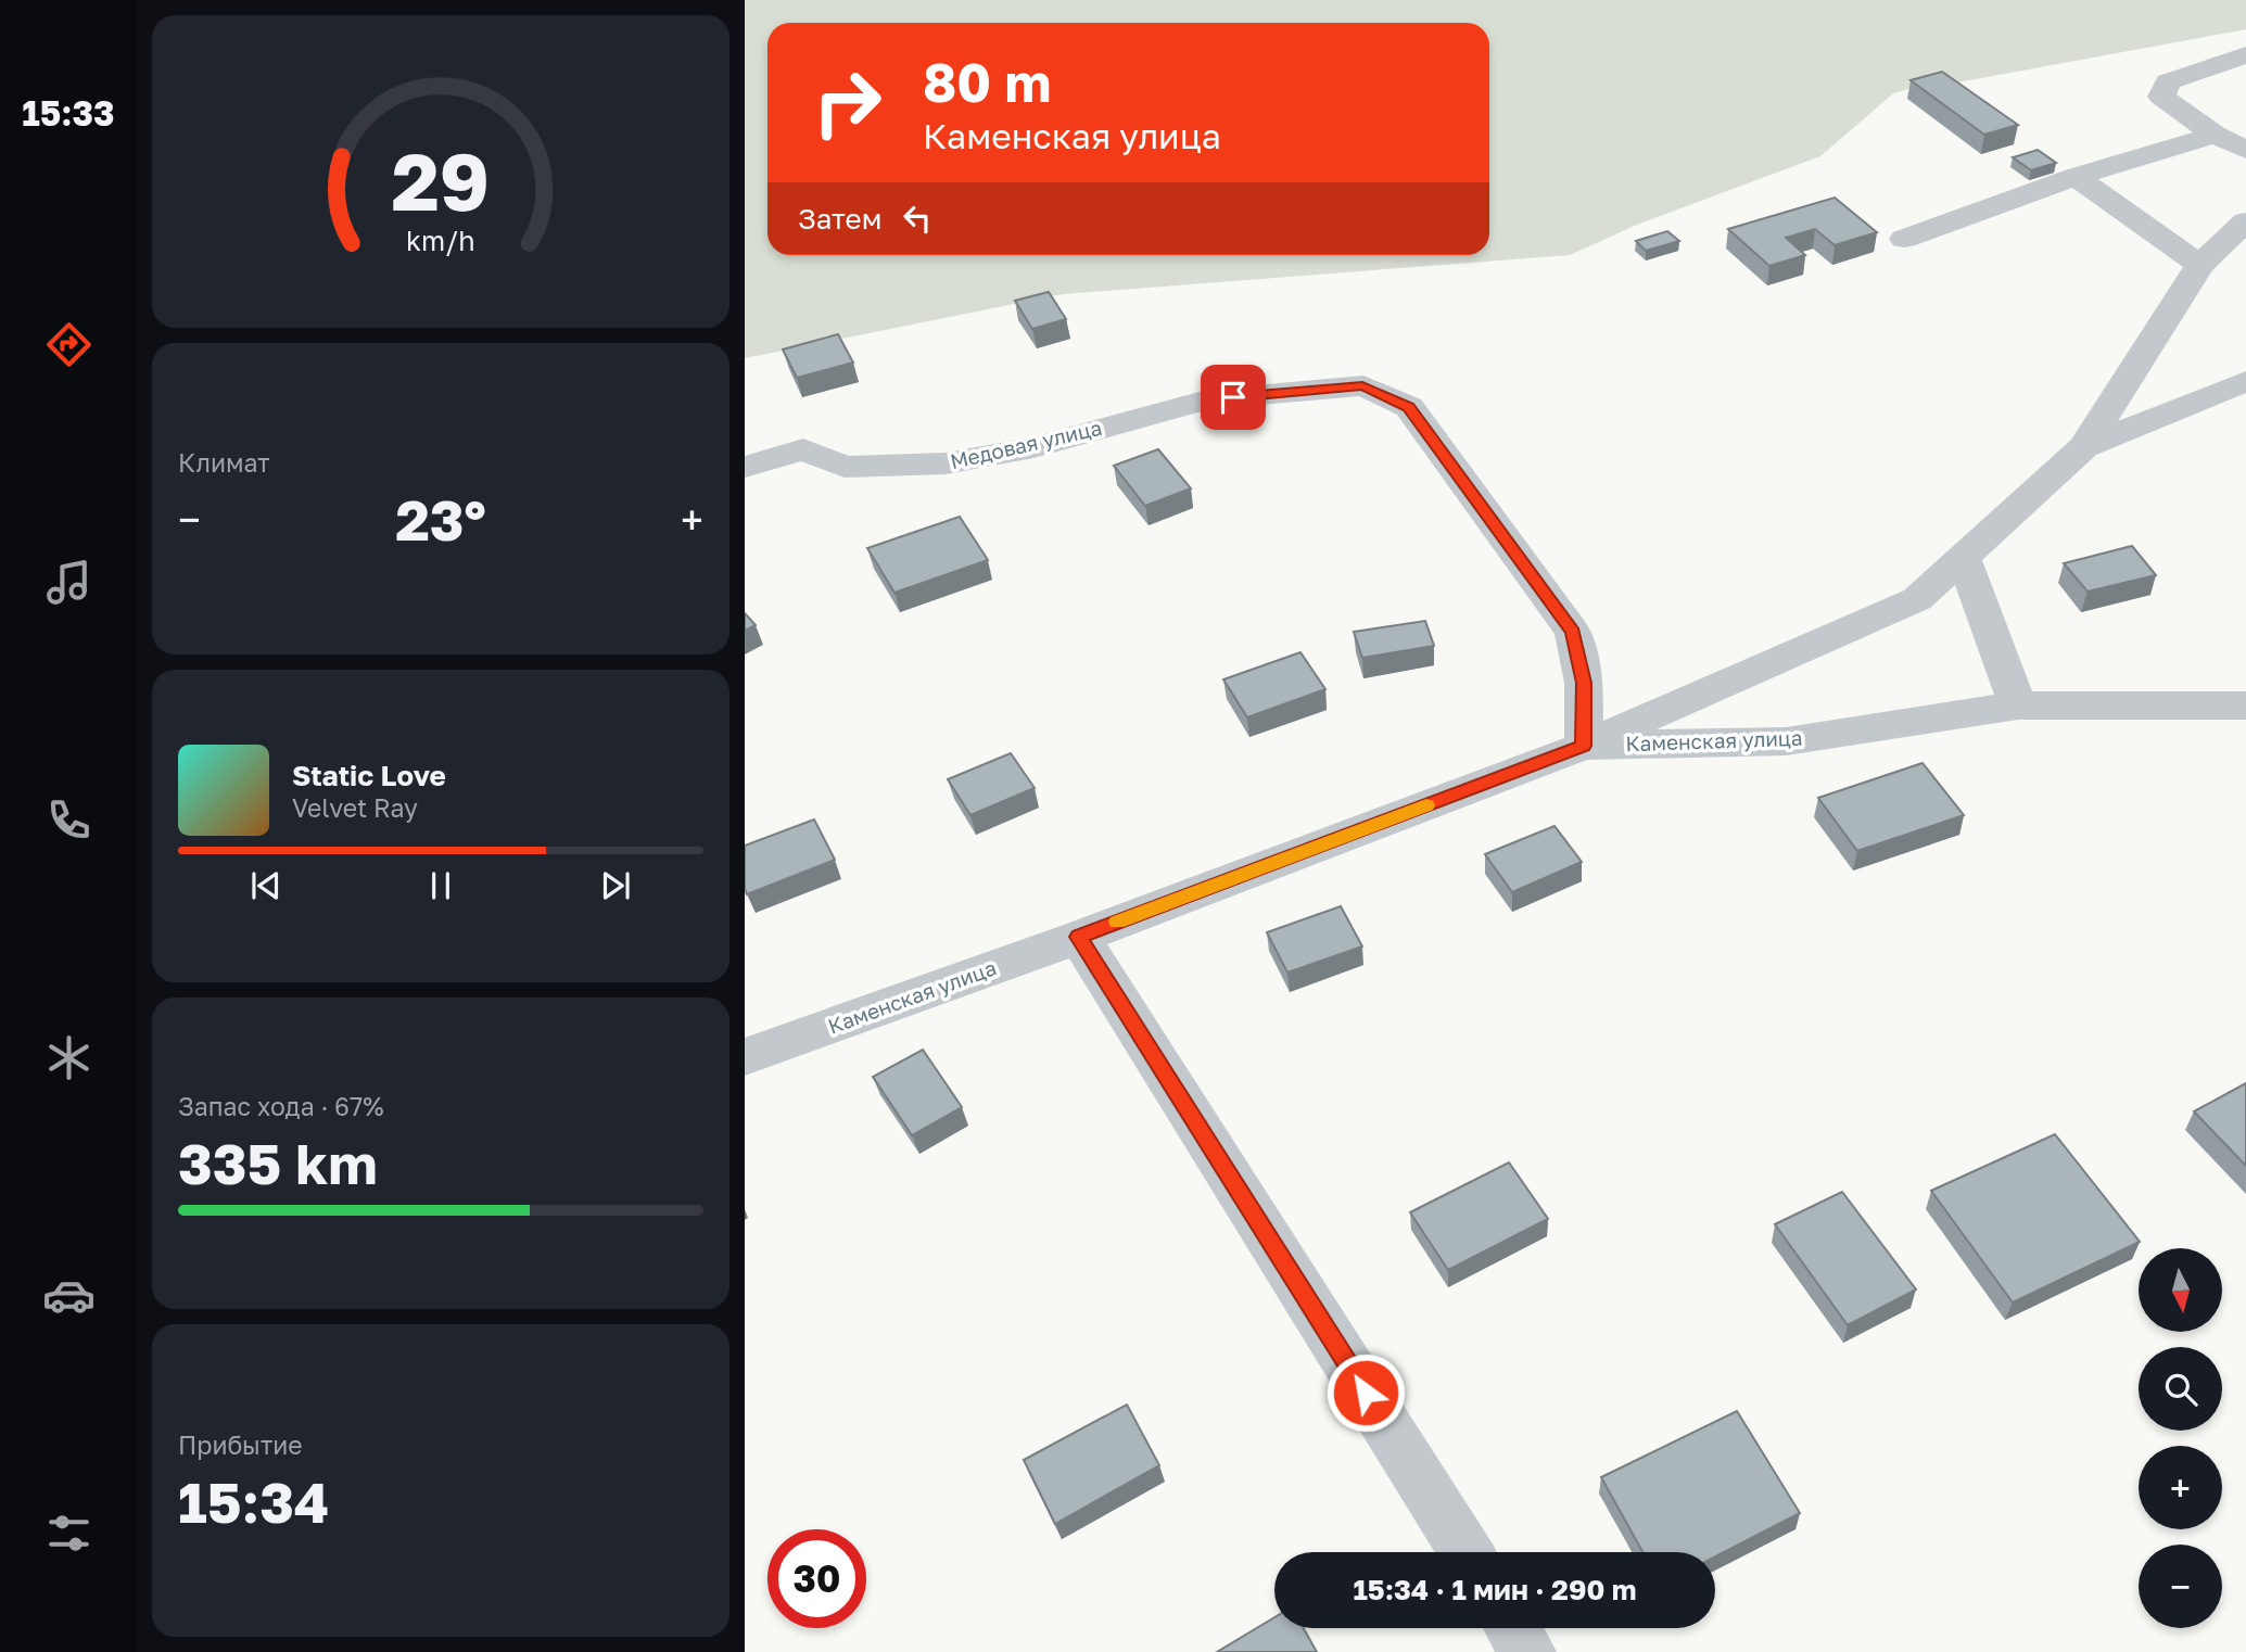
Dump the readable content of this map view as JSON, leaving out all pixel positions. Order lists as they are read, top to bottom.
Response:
{
  "streets": {
    "street": ["Медовая улица", "Каменская улица"]
  },
  "crossings": [
    ["Медовая улица", "Каменская улица"]
  ],
  "north": "bottom",
  "page": {
    "tabs": "15:33",
    "turn": ["80 m", "Каменская улица"],
    "then": "Затем",
    "tile": [
      "Климат",
      ["Запас хода · 67%", "335 km"],
      ["Прибытие", "15:34"]
    ],
    "heat": ["−", "23°", "+"],
    "song": ["Static Love", "Velvet Ray"],
    "map_buttons": ["+", "−"],
    "limit": "30",
    "trip": "15:34 · 1 мин · 290 m",
    "gauge": ["29", "km/h"]
  }
}
